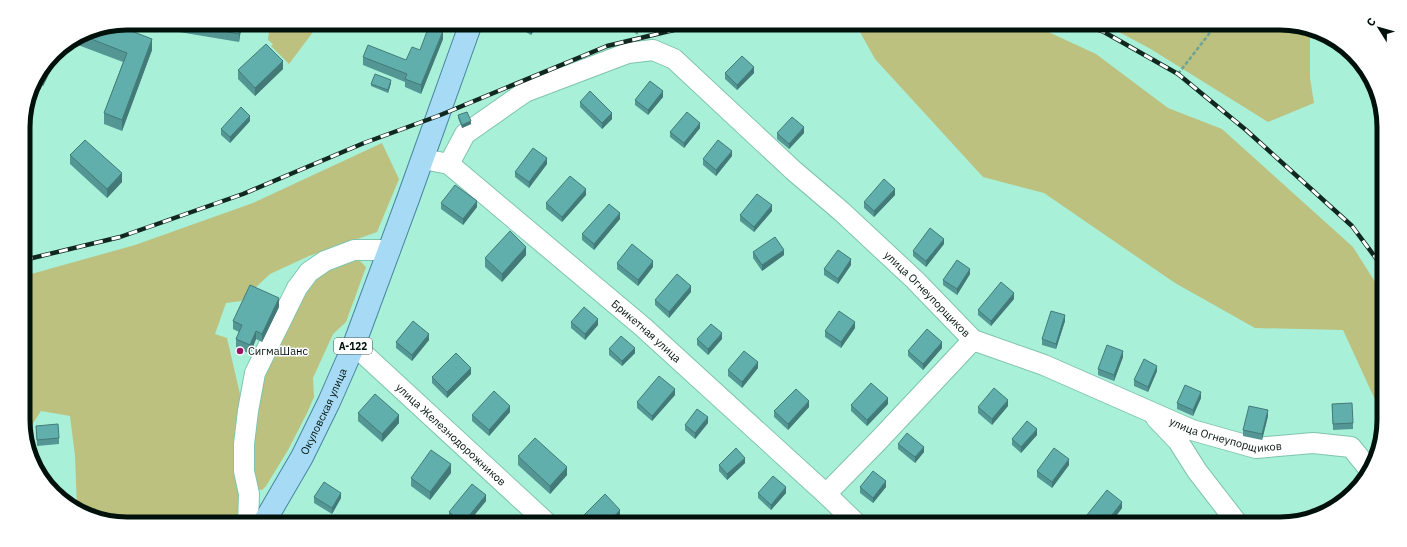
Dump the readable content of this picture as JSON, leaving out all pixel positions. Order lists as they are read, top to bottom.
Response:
{
  "streets": {
    "main road": ["А-122", "Окуловская улица"],
    "street": ["улица Огнеупорщиков", "Брикетная улица", "улица Железнодорожников"]
  },
  "crossings": [
    ["улица Огнеупорщиков", "Брикетная улица"],
    ["Брикетная улица", "А-122"],
    ["Брикетная улица", "Окуловская улица"],
    ["А-122", "Окуловская улица"],
    ["Окуловская улица", "улица Железнодорожников"]
  ],
  "places": ["СигмаШанс"],
  "north": "top left"
}
